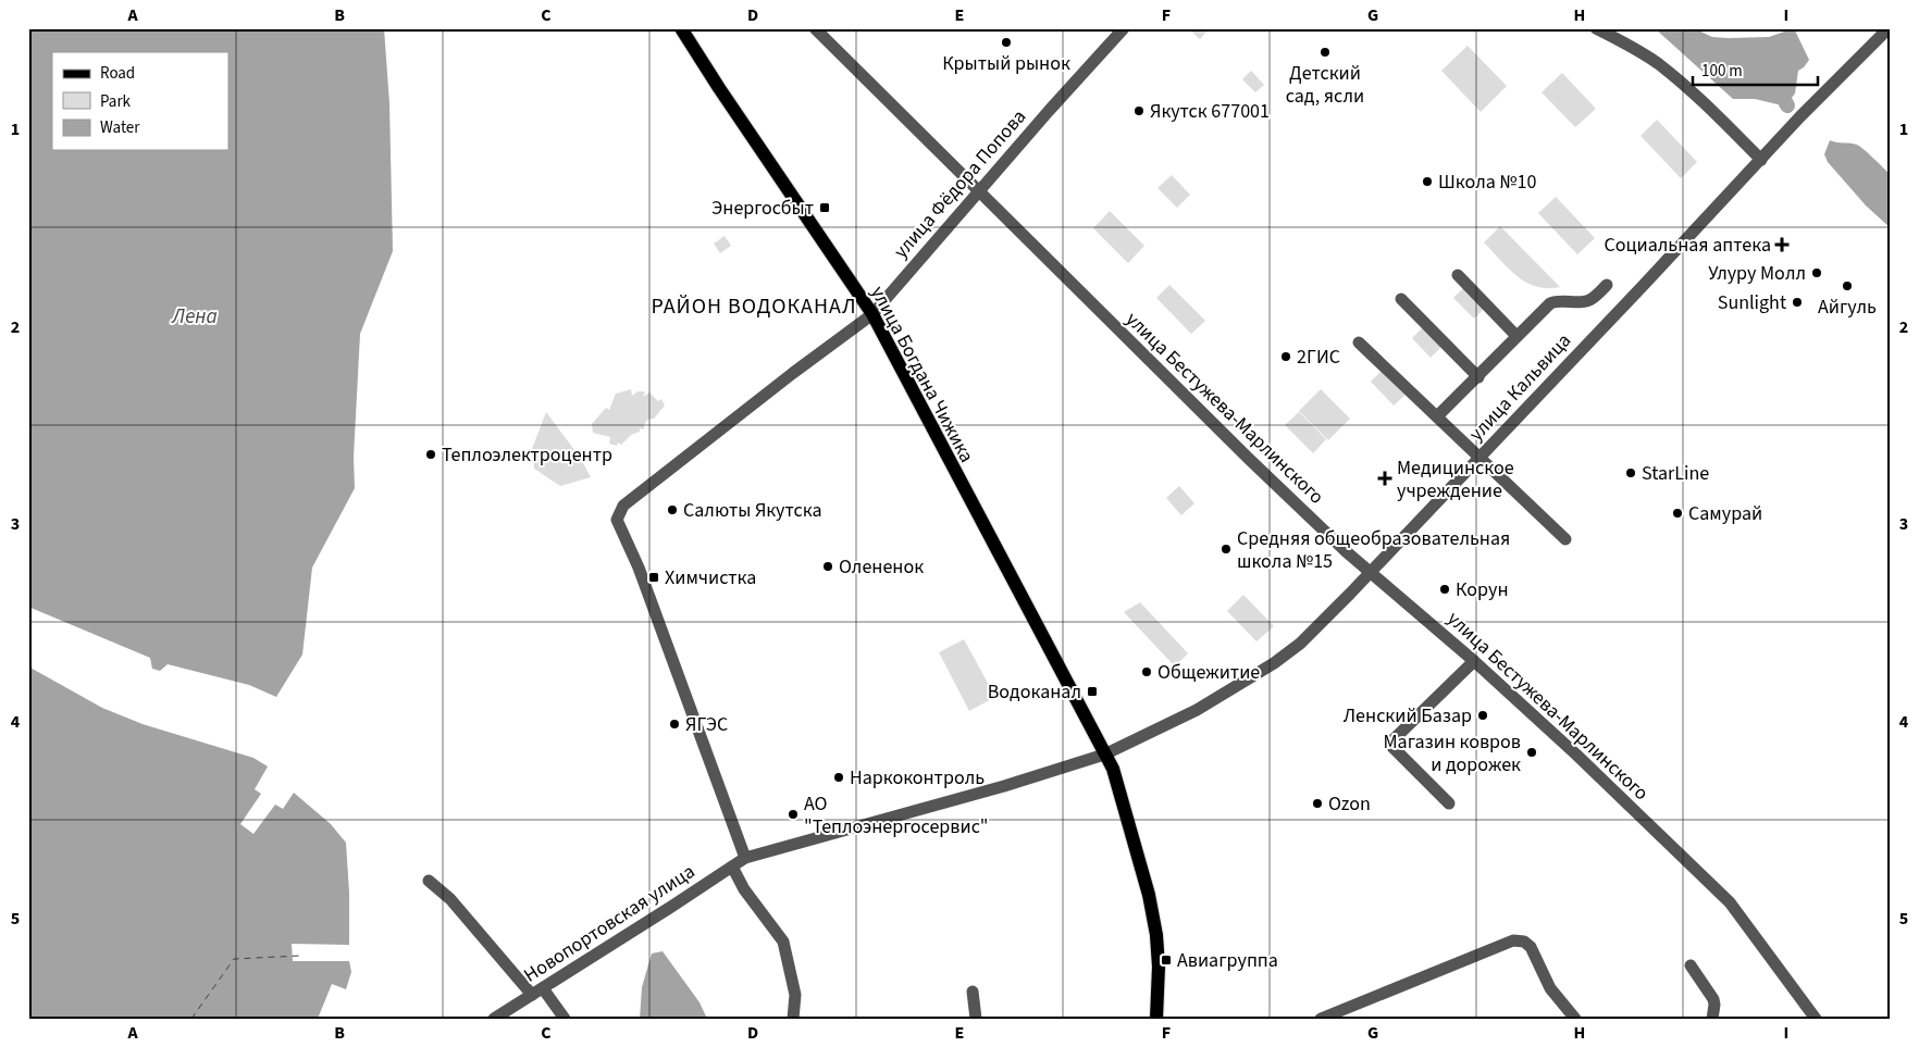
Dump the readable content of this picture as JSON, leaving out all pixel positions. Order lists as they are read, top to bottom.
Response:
{
  "streets": {
    "main road": ["улица Богдана Чижика"],
    "street": [
      "улица Фёдора Попова",
      "улица Кальвица",
      "улица Бестужева-Марлинского",
      "Новопортовская улица"
    ]
  },
  "crossings": [
    ["улица Фёдора Попова", "улица Богдана Чижика"],
    ["улица Фёдора Попова", "улица Кальвица"],
    ["улица Фёдора Попова", "улица Бестужева-Марлинского"],
    ["улица Фёдора Попова", "Новопортовская улица"],
    ["улица Богдана Чижика", "улица Кальвица"],
    ["улица Кальвица", "улица Бестужева-Марлинского"],
    ["улица Кальвица", "Новопортовская улица"]
  ],
  "districts": ["РАЙОН ВОДОКАНАЛ"],
  "water": ["Лена"],
  "places": {
    "other": [
      "Крытый рынок",
      "Детский сад, ясли",
      "Якутск 677001",
      "Школа №10",
      "Улуру Молл",
      "Айгуль",
      "Sunlight",
      "2ГИС",
      "Теплоэлектроцентр",
      "StarLine",
      "Салюты Якутска",
      "Самурай",
      "Средняя общеобразовательная школа №15",
      "Олененок",
      "Корун",
      "Общежитие",
      "Ленский Базар",
      "ЯГЭС",
      "Магазин ковров и дорожек",
      "Наркоконтроль",
      "Ozon",
      "АО \"Теплоэнергосервис\""
    ],
    "transit": [
      "Энергосбыт",
      "Химчистка",
      "Водоканал",
      "Авиагруппа"
    ],
    "health": ["Социальная аптека", "Медицинское учреждение"]
  },
  "legend": ["Road", "Park", "Water"],
  "scale_bar": "100 m",
  "grid": {
    "columns": [
      "A",
      "B",
      "C",
      "D",
      "E",
      "F",
      "G",
      "H",
      "I"
    ],
    "rows": [
      "1",
      "2",
      "3",
      "4",
      "5"
    ]
  }
}
